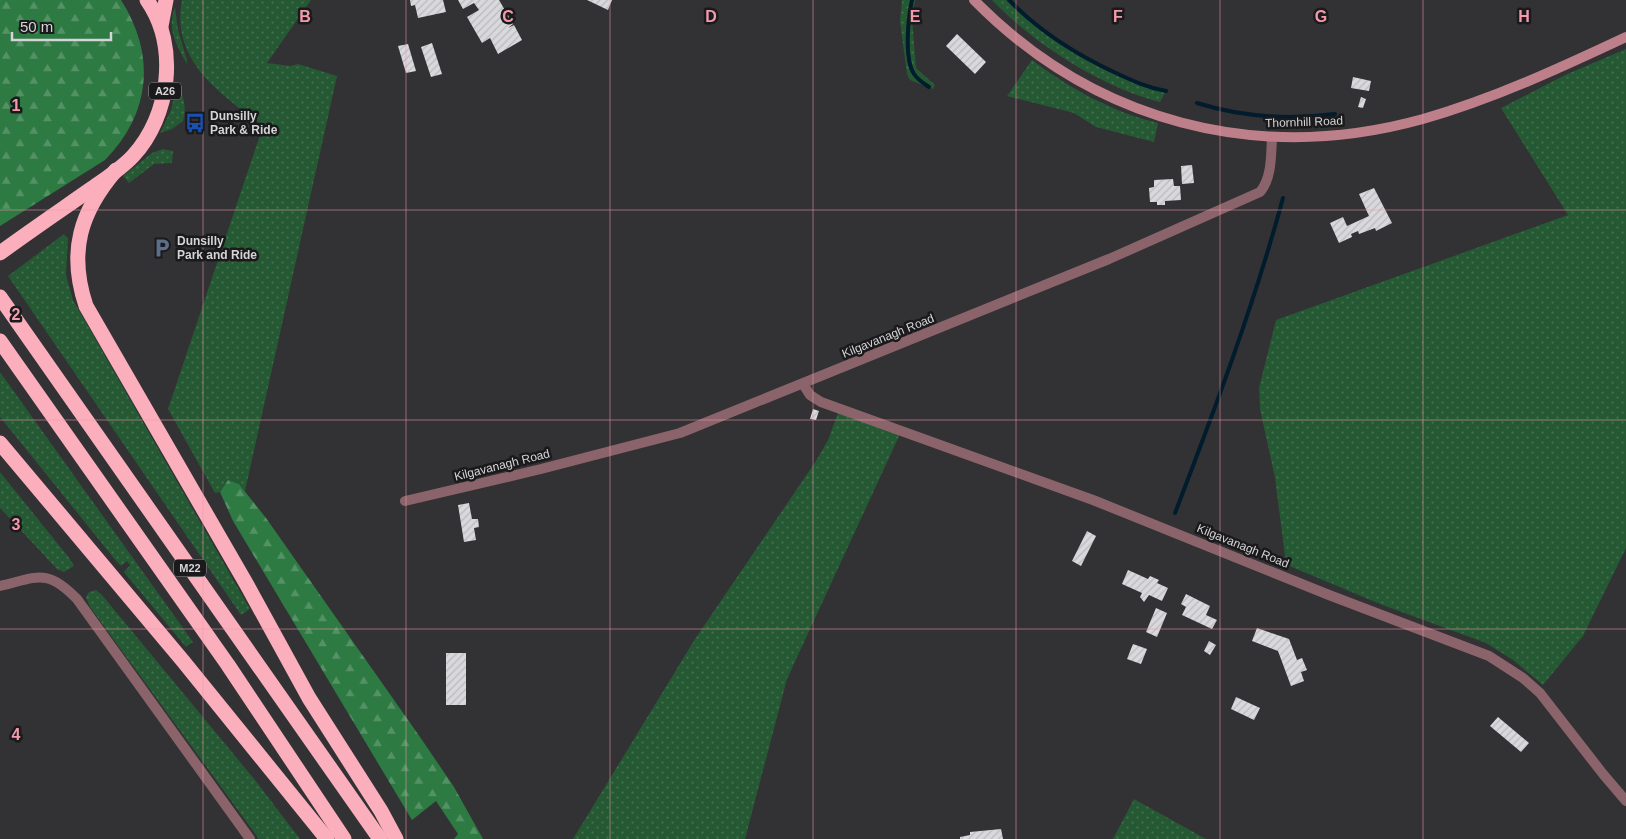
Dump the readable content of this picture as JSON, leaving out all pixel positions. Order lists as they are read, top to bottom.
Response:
{
  "streets": {
    "highway": ["A26", "M22"],
    "street": ["Thornhill Road", "Kilgavanagh Road"]
  },
  "crossings": [
    ["Thornhill Road", "Kilgavanagh Road"]
  ],
  "places": {
    "bus stop": ["Dunsilly Park & Ride"],
    "parking": ["Dunsilly Park and Ride"]
  },
  "scale_bar": "50 m",
  "grid": {
    "columns": [
      "B",
      "C",
      "D",
      "E",
      "F",
      "G",
      "H"
    ],
    "rows": [
      "1",
      "2",
      "3",
      "4"
    ]
  }
}
